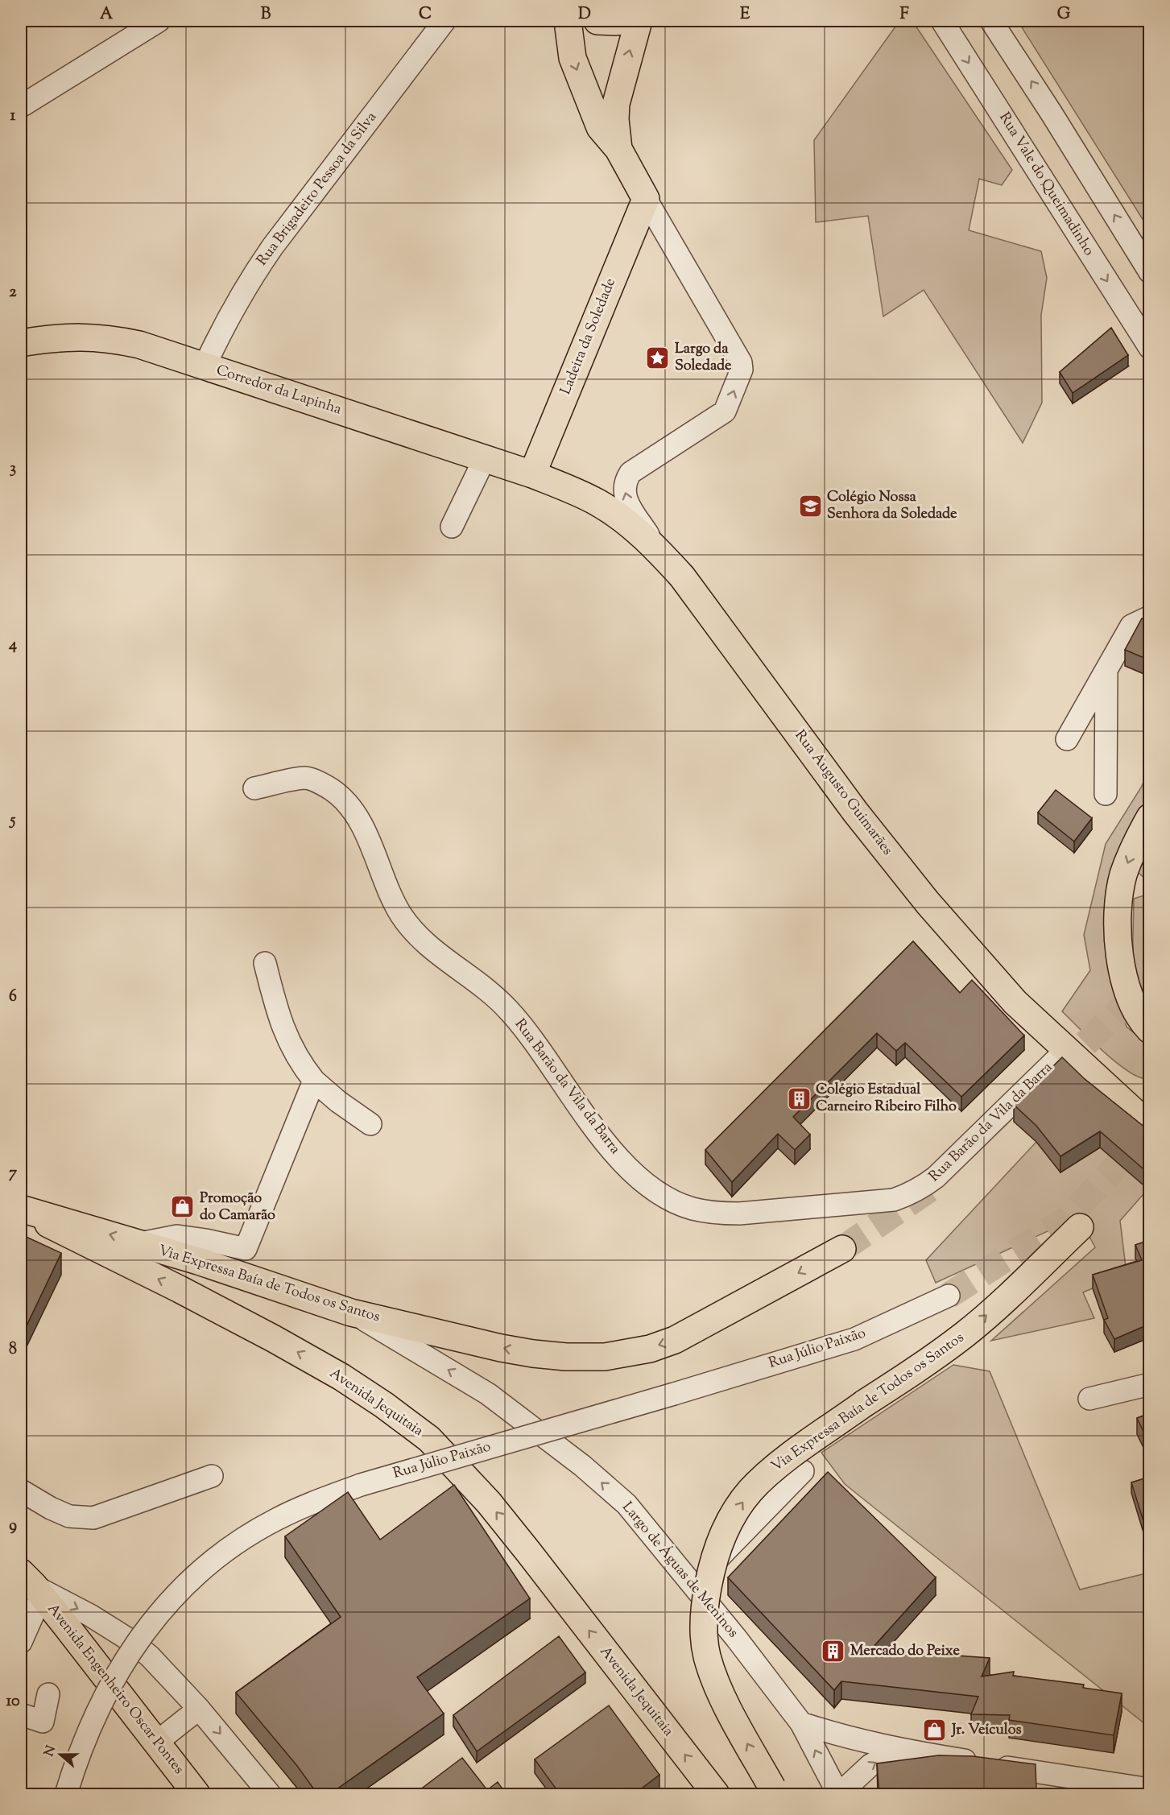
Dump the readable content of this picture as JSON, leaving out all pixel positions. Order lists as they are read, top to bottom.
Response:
{
  "streets": {
    "main road": [
      "Ladeira da Soledade",
      "Corredor da Lapinha",
      "Rua Augusto Guimarães",
      "Via Expressa Baía de Todos os Santos",
      "Avenida Jequitaia",
      "Avenida Engenheiro Oscar Pontes"
    ],
    "street": [
      "Rua Vale do Queimadinho",
      "Rua Brigadeiro Pessoa da Silva",
      "Rua Barão da Vila da Barra",
      "Rua Júlio Paixão",
      "Largo de Águas de Meninos"
    ]
  },
  "crossings": [
    ["Rua Brigadeiro Pessoa da Silva", "Corredor da Lapinha"],
    ["Ladeira da Soledade", "Corredor da Lapinha"],
    ["Ladeira da Soledade", "Rua Augusto Guimarães"],
    ["Corredor da Lapinha", "Rua Augusto Guimarães"],
    ["Rua Augusto Guimarães", "Rua Barão da Vila da Barra"],
    ["Via Expressa Baía de Todos os Santos", "Avenida Jequitaia"],
    ["Via Expressa Baía de Todos os Santos", "Largo de Águas de Meninos"]
  ],
  "one_way": ["Avenida Jequitaia", "Largo de Águas de Meninos", "Avenida Engenheiro Oscar Pontes"],
  "places": {
    "place": ["Largo da Soledade"],
    "school or university": ["Colégio Nossa Senhora da Soledade"],
    "building": ["Colégio Estadual Carneiro Ribeiro Filho", "Mercado do Peixe"],
    "shop": ["Promoção do Camarão", "Jr. Veículos"]
  },
  "north": "left",
  "grid": {
    "columns": [
      "A",
      "B",
      "C",
      "D",
      "E",
      "F",
      "G"
    ],
    "rows": [
      "1",
      "2",
      "3",
      "4",
      "5",
      "6",
      "7",
      "8",
      "9",
      "10"
    ]
  }
}
